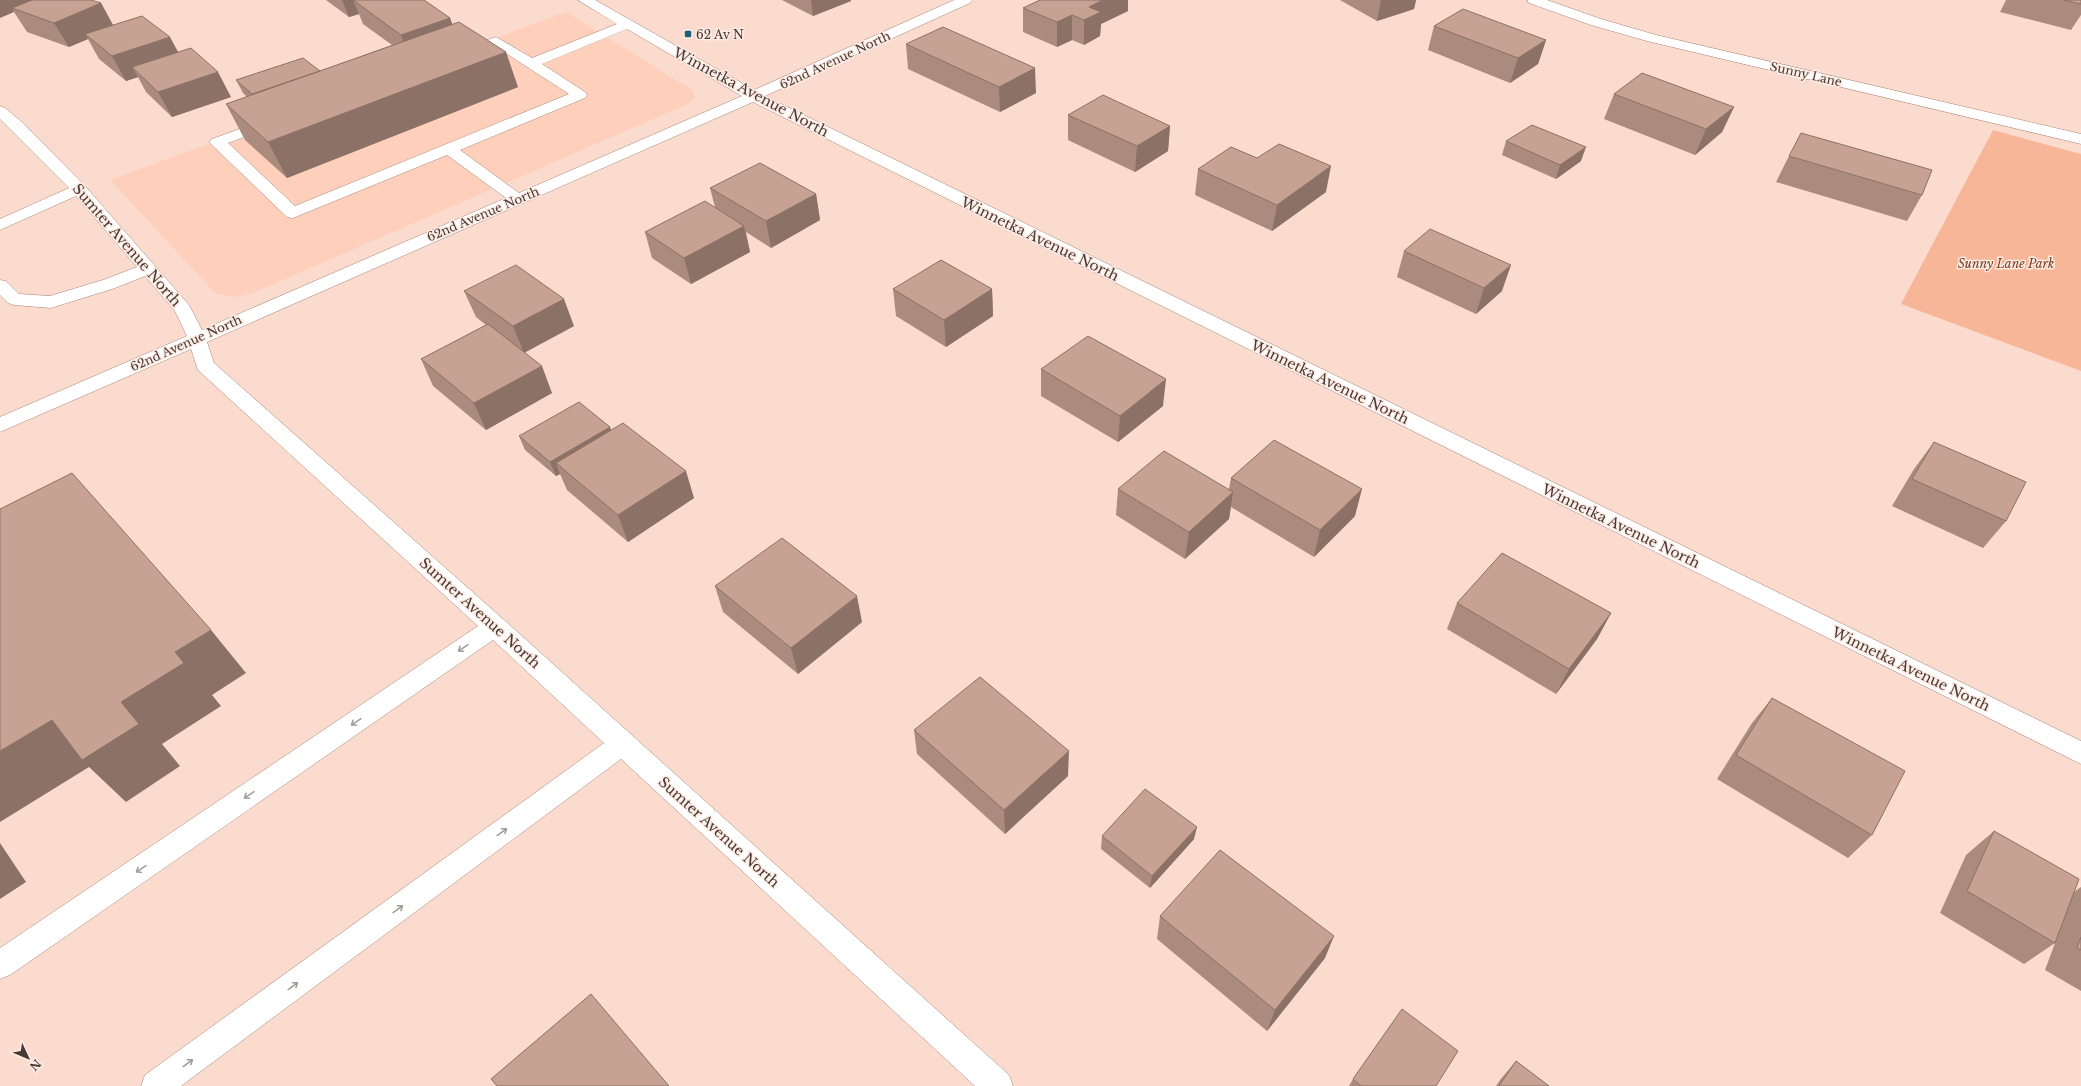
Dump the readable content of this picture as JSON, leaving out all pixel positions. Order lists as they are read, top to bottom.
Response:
{
  "streets": {
    "street": [
      "62nd Avenue North",
      "Sunny Lane",
      "Winnetka Avenue North",
      "Sumter Avenue North"
    ]
  },
  "crossings": [
    ["62nd Avenue North", "Winnetka Avenue North"],
    ["62nd Avenue North", "Sumter Avenue North"]
  ],
  "parks": ["Sunny Lane Park"],
  "places": {
    "transit": ["62 Av N"]
  },
  "north": "bottom right"
}
